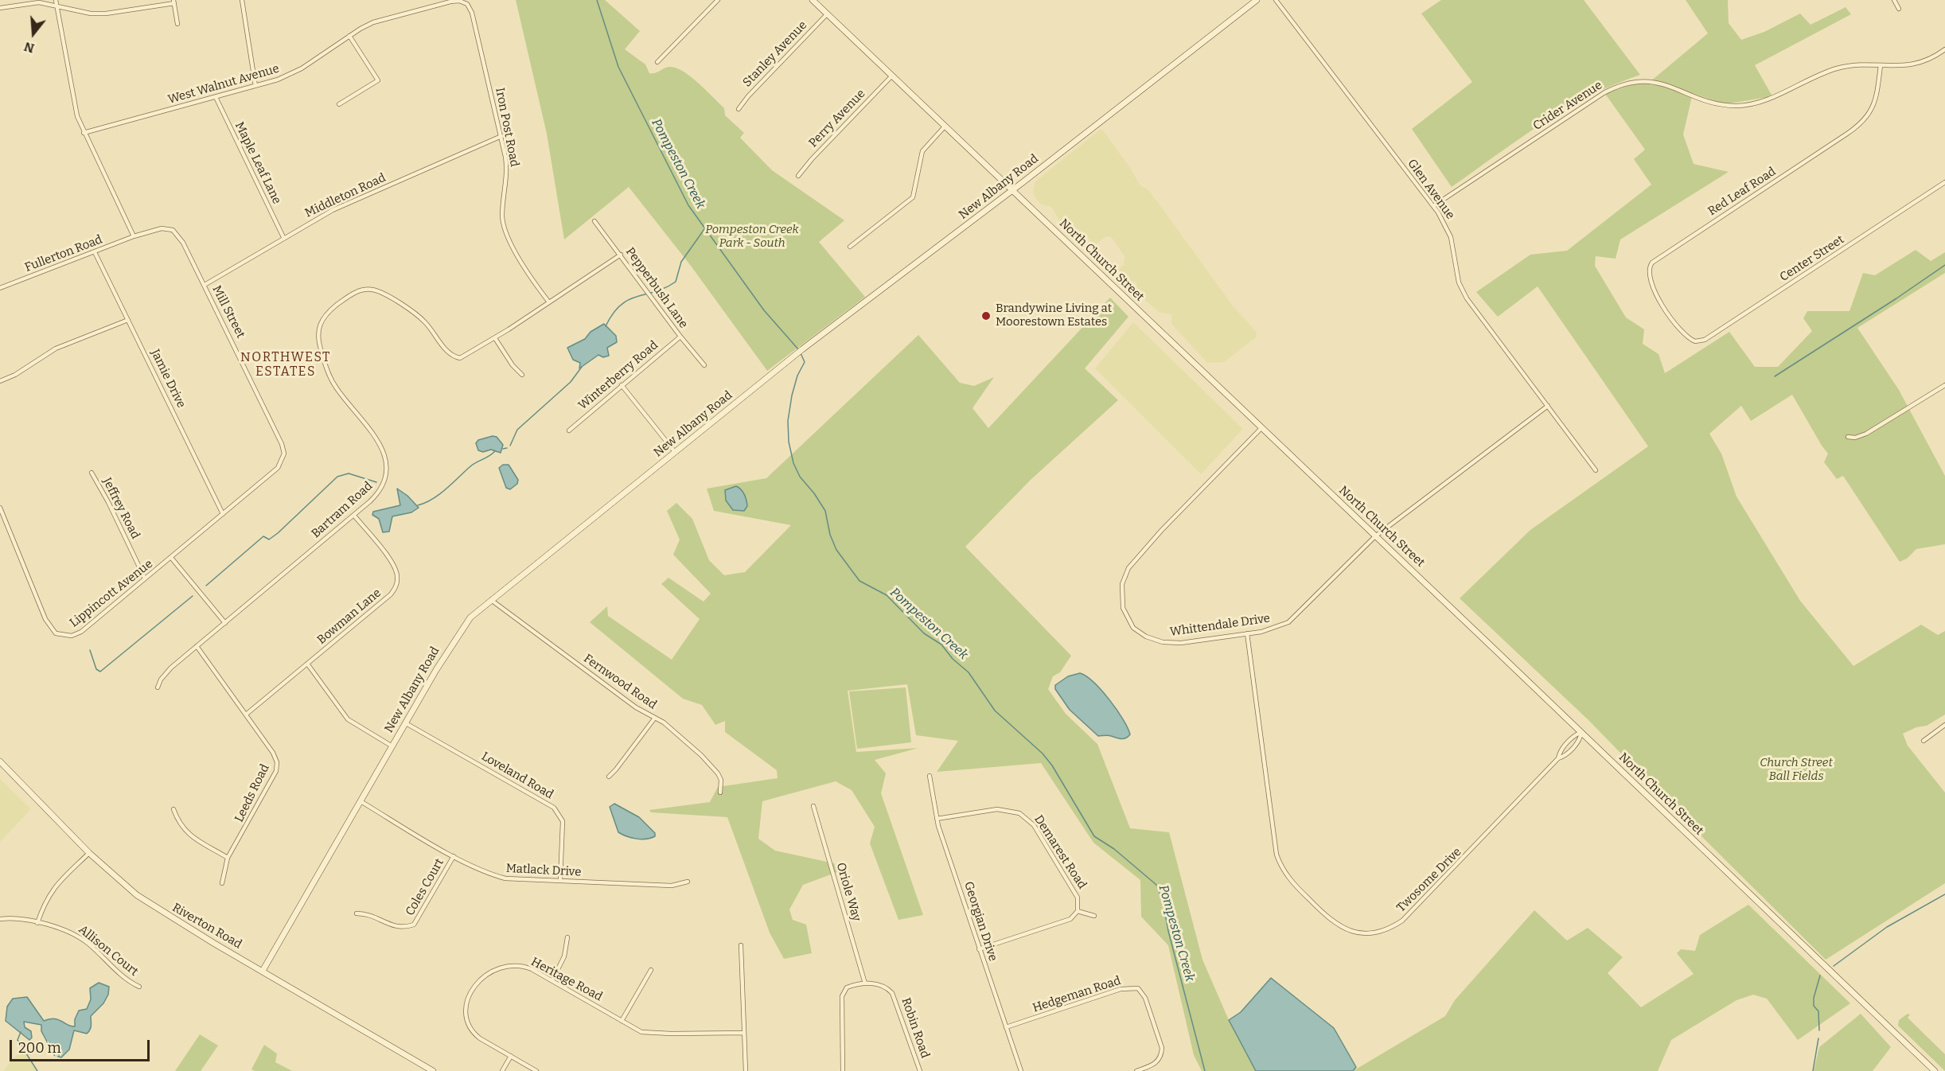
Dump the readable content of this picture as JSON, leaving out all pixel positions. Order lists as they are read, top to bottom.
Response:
{
  "streets": {
    "main road": ["New Albany Road", "North Church Street", "Riverton Road"],
    "street": [
      "Stanley Avenue",
      "West Walnut Avenue",
      "Crider Avenue",
      "Perry Avenue",
      "Iron Post Road",
      "Maple Leaf Lane",
      "Glen Avenue",
      "Red Leaf Road",
      "Middleton Road",
      "Fullerton Road",
      "Center Street",
      "Pepperbush Lane",
      "Mill Street",
      "Winterberry Road",
      "Jamie Drive",
      "Jeffrey Road",
      "Bartram Road",
      "Lippincott Avenue",
      "Bowman Lane",
      "Whittendale Drive",
      "Fernwood Road",
      "Loveland Road",
      "Leeds Road",
      "Demarest Road",
      "Matlack Drive",
      "Twosome Drive",
      "Coles Court",
      "Oriole Way",
      "Georgian Drive",
      "Allison Court",
      "Heritage Road",
      "Hedgeman Road",
      "Robin Road"
    ]
  },
  "crossings": [
    ["Stanley Avenue", "North Church Street"],
    ["West Walnut Avenue", "Iron Post Road"],
    ["West Walnut Avenue", "Maple Leaf Lane"],
    ["Crider Avenue", "Glen Avenue"],
    ["Crider Avenue", "Red Leaf Road"],
    ["Perry Avenue", "North Church Street"],
    ["Iron Post Road", "Middleton Road"],
    ["Iron Post Road", "Bartram Road"],
    ["Maple Leaf Lane", "Middleton Road"],
    ["New Albany Road", "North Church Street"],
    ["New Albany Road", "Fernwood Road"],
    ["New Albany Road", "Loveland Road"],
    ["New Albany Road", "Matlack Drive"],
    ["New Albany Road", "Riverton Road"],
    ["Glen Avenue", "Whittendale Drive"],
    ["Red Leaf Road", "Center Street"],
    ["Middleton Road", "Mill Street"],
    ["Fullerton Road", "Mill Street"],
    ["Fullerton Road", "Jamie Drive"],
    ["North Church Street", "Whittendale Drive"],
    ["North Church Street", "Twosome Drive"],
    ["Pepperbush Lane", "Winterberry Road"],
    ["Pepperbush Lane", "Bartram Road"],
    ["Mill Street", "Jamie Drive"],
    ["Mill Street", "Lippincott Avenue"],
    ["Jeffrey Road", "Lippincott Avenue"],
    ["Bartram Road", "Bowman Lane"],
    ["Bartram Road", "Leeds Road"],
    ["Bowman Lane", "Leeds Road"],
    ["Whittendale Drive", "Twosome Drive"],
    ["Loveland Road", "Matlack Drive"],
    ["Demarest Road", "Georgian Drive"],
    ["Matlack Drive", "Coles Court"],
    ["Oriole Way", "Robin Road"],
    ["Georgian Drive", "Hedgeman Road"]
  ],
  "districts": ["NORTHWEST ESTATES"],
  "water": ["Pompeston Creek"],
  "parks": ["Pompeston Creek Park - South", "Church Street Ball Fields"],
  "places": ["Brandywine Living at Moorestown Estates"],
  "scale_bar": "200 m",
  "north": "bottom"
}
